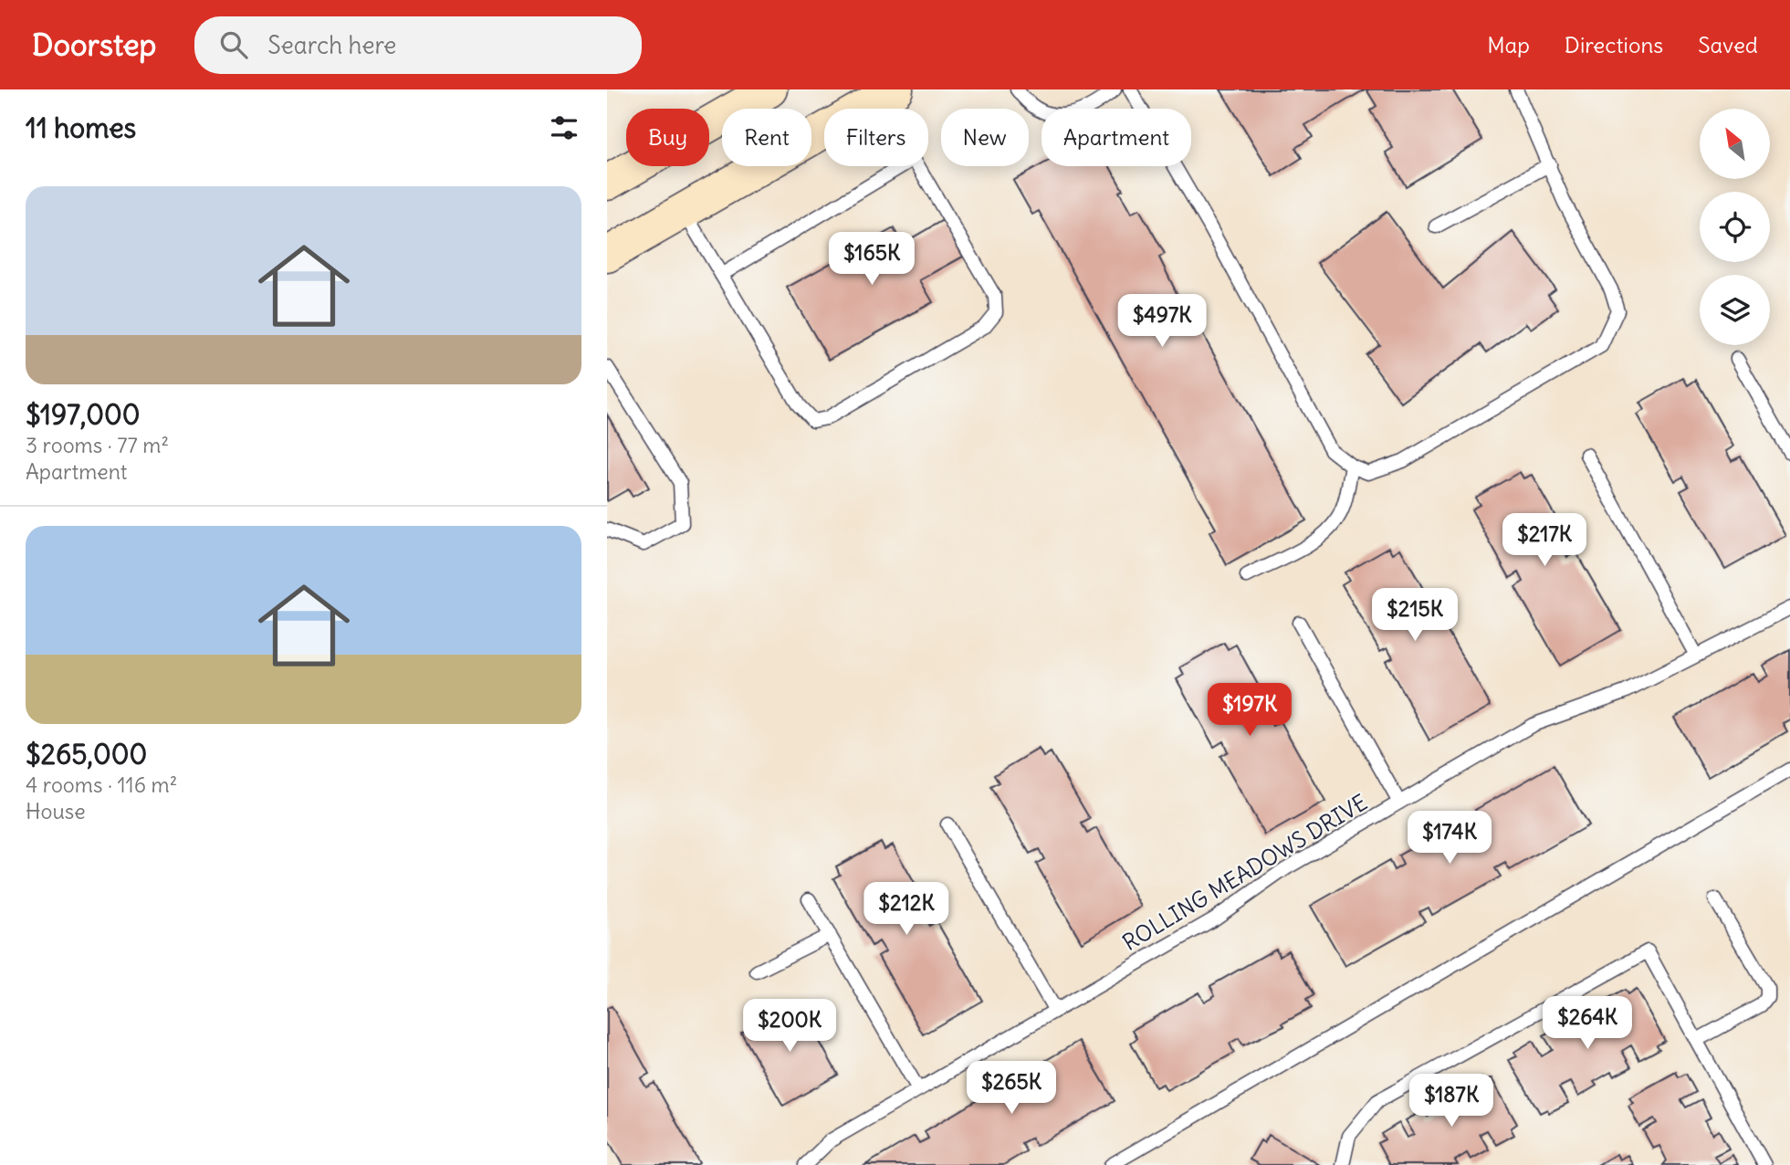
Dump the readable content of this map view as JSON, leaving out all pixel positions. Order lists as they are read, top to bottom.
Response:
{
  "streets": {
    "lane": ["ROLLING MEADOWS DRIVE"]
  },
  "north": "top left",
  "page": {
    "header": "Doorstep",
    "search": "Search here",
    "nav": ["Map", "Directions", "Saved"],
    "heading": "11 homes",
    "chip": [
      "Buy",
      "Rent",
      "Filters",
      "New",
      "Apartment"
    ],
    "list": [
      {
        "name": "$197,000",
        "note": "3 rooms · 77 m² · Apartment"
      },
      {
        "name": "$265,000",
        "note": "4 rooms · 116 m² · House"
      }
    ],
    "price": [
      "$165K",
      "$497K",
      "$217K",
      "$215K",
      "$197K",
      "$174K",
      "$212K",
      "$264K",
      "$200K",
      "$265K",
      "$187K"
    ]
  }
}
